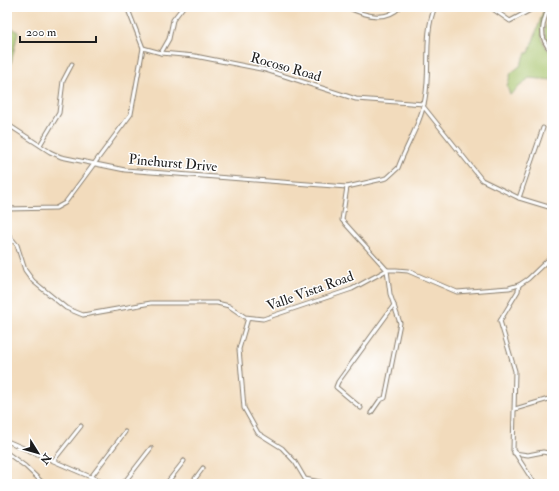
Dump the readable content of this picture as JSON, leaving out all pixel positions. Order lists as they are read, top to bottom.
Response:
{
  "streets": {
    "street": ["Rocoso Road", "Pinehurst Drive", "Valle Vista Road"]
  },
  "crossings": [
    ["Rocoso Road", "Pinehurst Drive"]
  ],
  "scale_bar": "200 m",
  "north": "bottom right"
}
